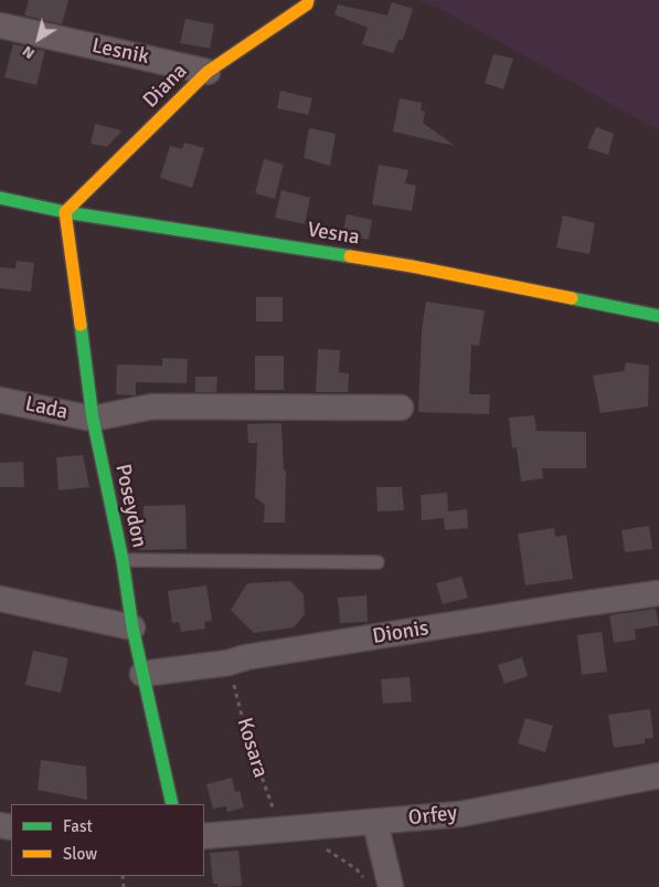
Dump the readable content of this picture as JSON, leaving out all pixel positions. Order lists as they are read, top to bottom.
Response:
{
  "streets": {
    "street": [
      "Lesnik",
      "Diana",
      "Vesna",
      "Lada",
      "Poseydon",
      "Dionis",
      "Orfey"
    ],
    "path": ["Kosara"]
  },
  "crossings": [
    ["Lesnik", "Diana"],
    ["Diana", "Vesna"],
    ["Diana", "Poseydon"],
    ["Vesna", "Poseydon"],
    ["Lada", "Poseydon"],
    ["Poseydon", "Dionis"],
    ["Dionis", "Kosara"],
    ["Kosara", "Orfey"]
  ],
  "legend": ["Fast", "Slow"],
  "north": "bottom left"
}
